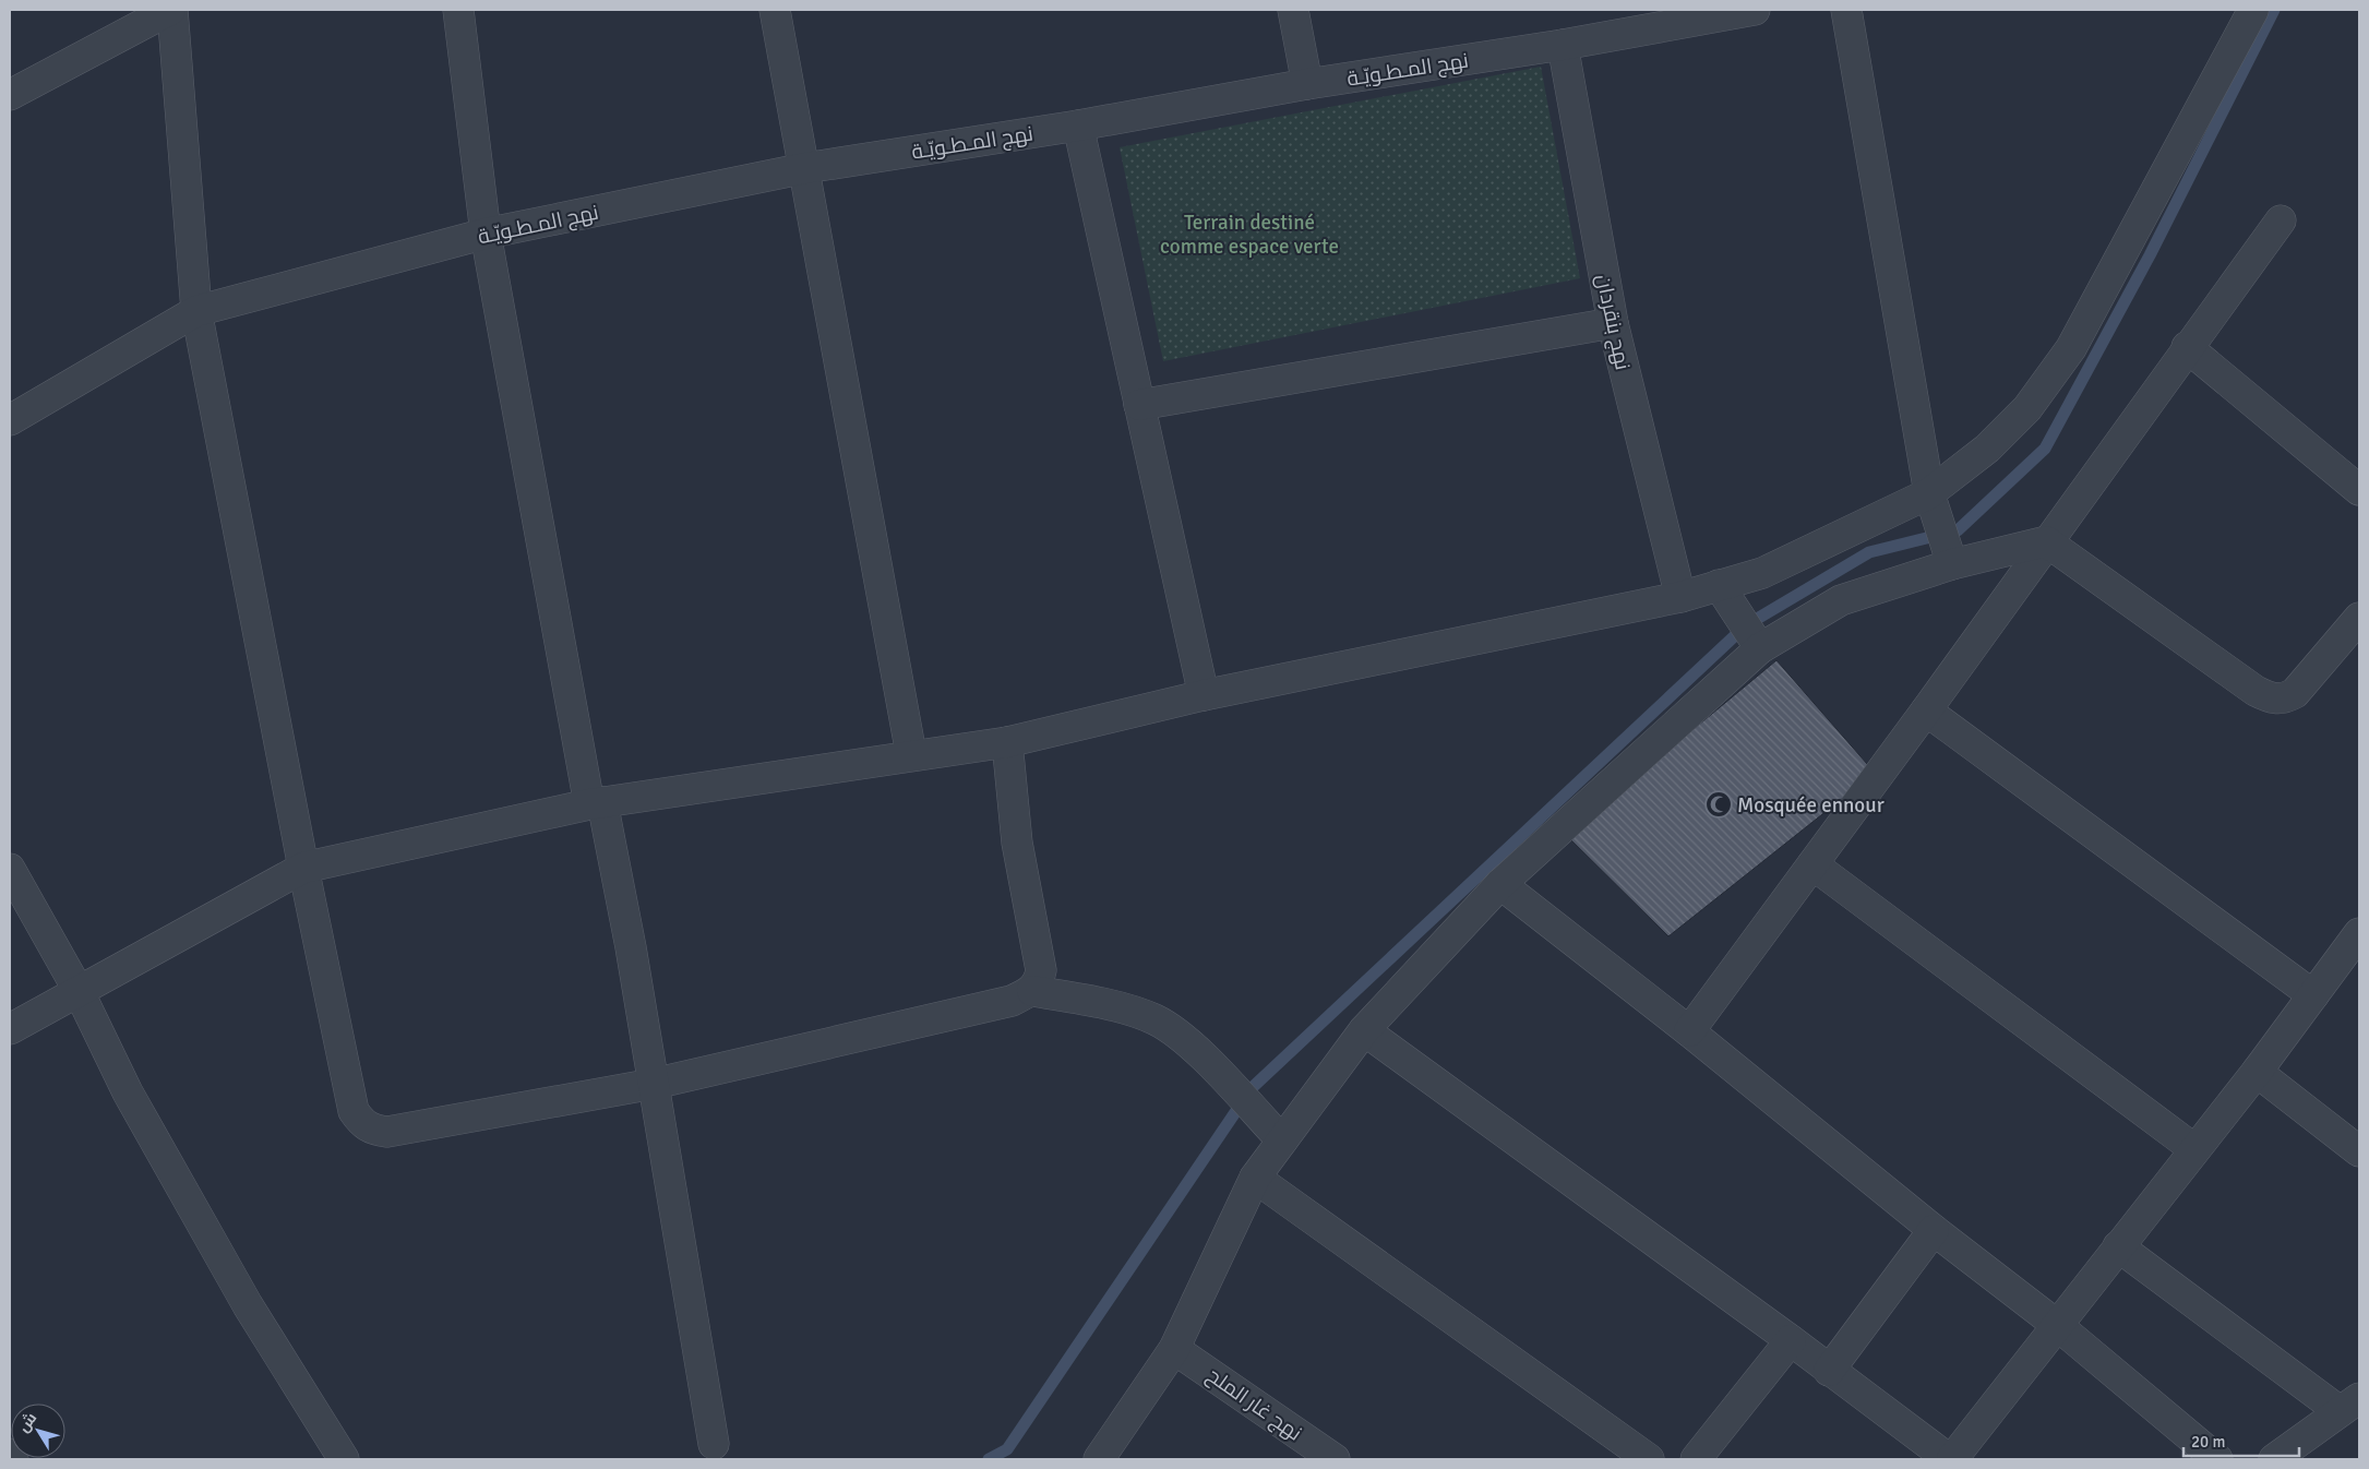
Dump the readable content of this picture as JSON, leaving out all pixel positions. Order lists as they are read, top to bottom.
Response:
{
  "streets": {
    "street": ["نهج المـطـويّـة", "نهج بنقردان", "نهج غار الملح"]
  },
  "crossings": [
    ["نهج المـطـويّـة", "نهج بنقردان"]
  ],
  "parks": ["Terrain destiné comme espace verte"],
  "places": {
    "mosque": ["Mosquée ennour"]
  },
  "scale_bar": "20 m",
  "north": "top left"
}
